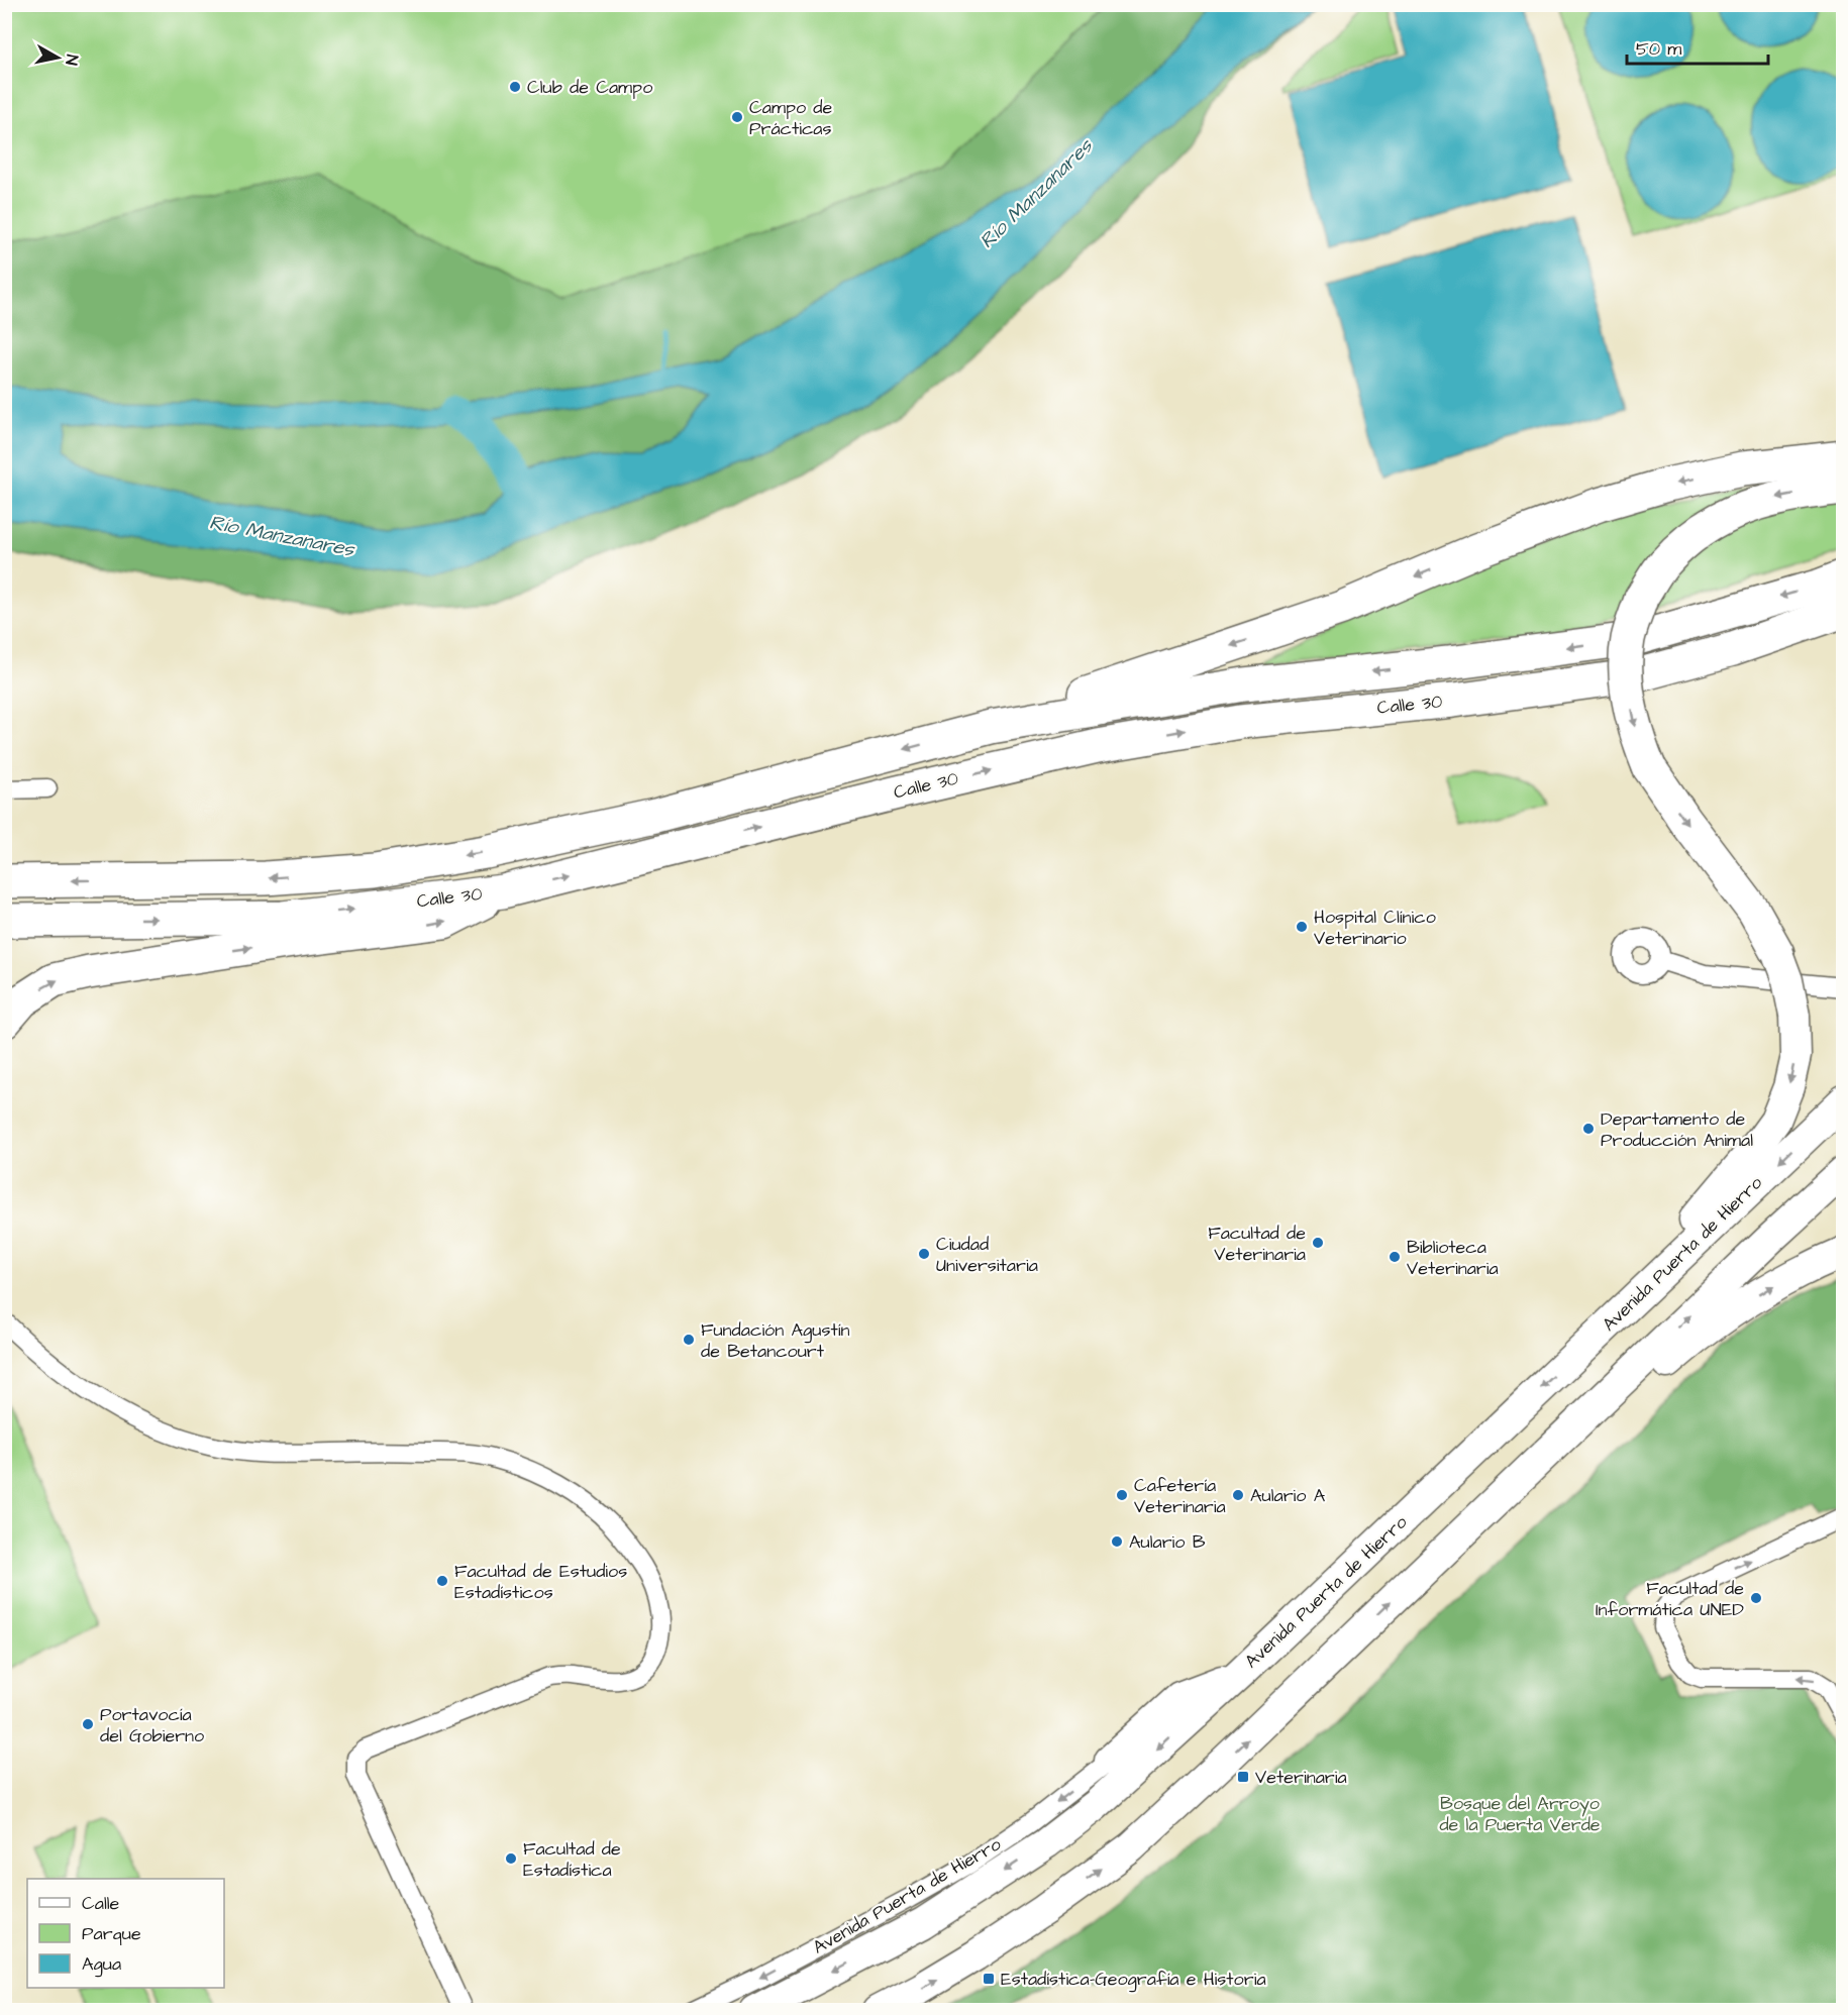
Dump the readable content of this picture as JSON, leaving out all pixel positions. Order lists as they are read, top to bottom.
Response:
{
  "streets": {
    "highway": ["Calle 30", "Avenida Puerta de Hierro"]
  },
  "water": ["Río Manzanares"],
  "parks": ["Bosque del Arroyo de la Puerta Verde"],
  "places": {
    "other": [
      "Club de Campo",
      "Campo de Prácticas",
      "Hospital Clínico Veterinario",
      "Departamento de Producción Animal",
      "Facultad de Veterinaria",
      "Ciudad Universitaria",
      "Biblioteca Veterinaria",
      "Fundación Agustín de Betancourt",
      "Cafetería Veterinaria",
      "Aulario A",
      "Aulario B",
      "Facultad de Estudios Estadísticos",
      "Facultad de Informática UNED",
      "Portavocía del Gobierno",
      "Facultad de Estadística"
    ],
    "transit": ["Veterinaria", "Estadística-Geografía e Historia"]
  },
  "legend": ["Calle", "Parque", "Agua"],
  "scale_bar": "50 m",
  "north": "right"
}
